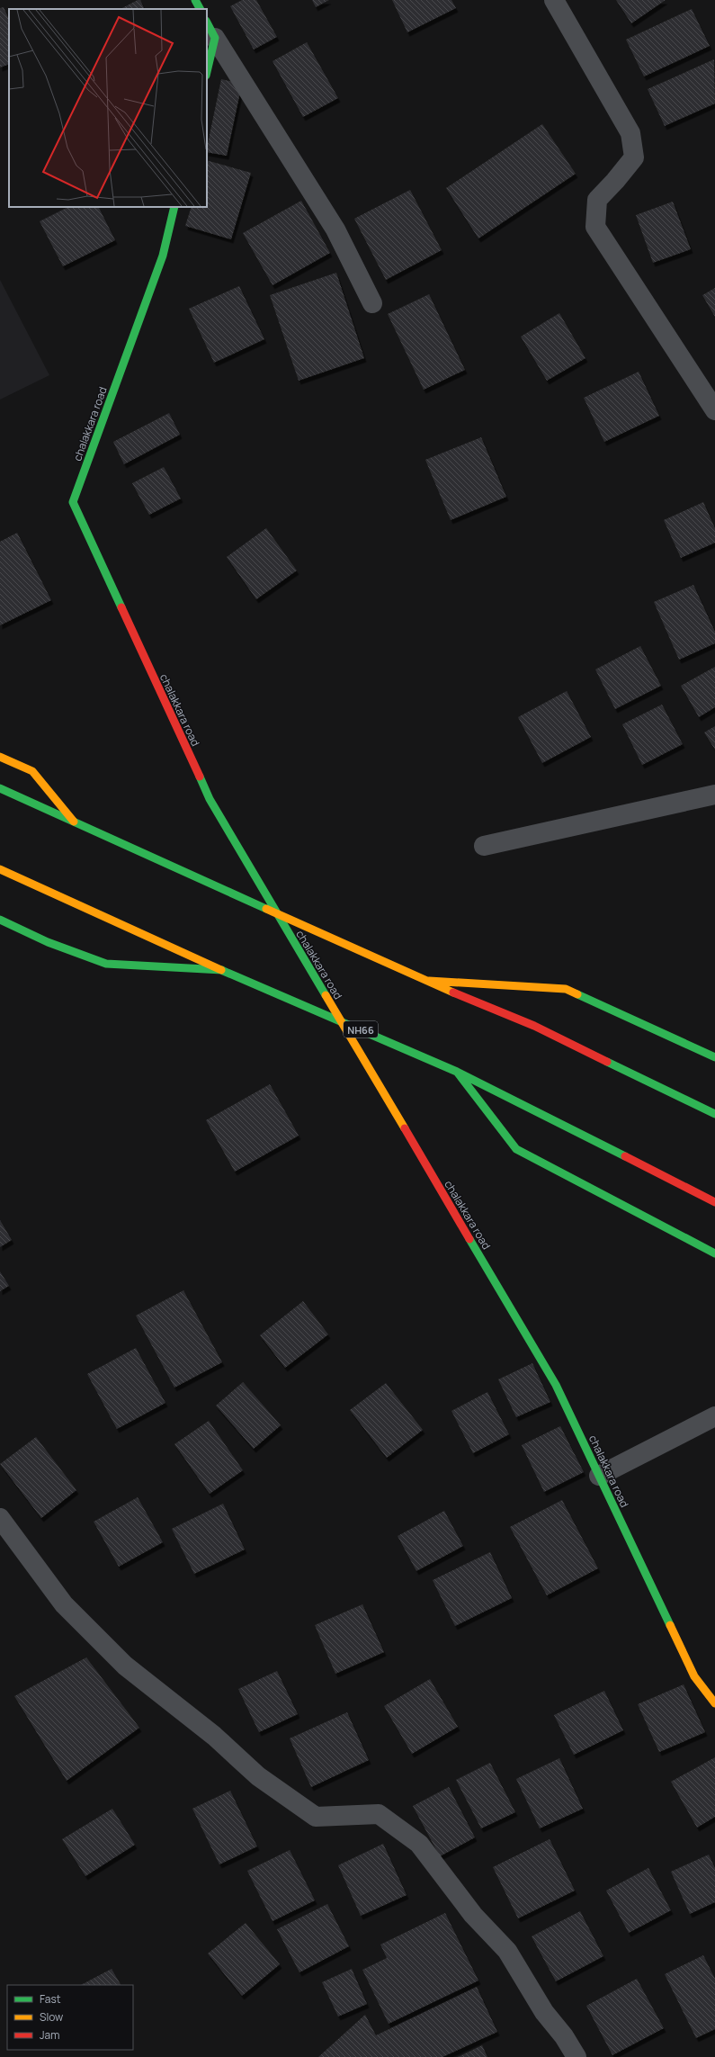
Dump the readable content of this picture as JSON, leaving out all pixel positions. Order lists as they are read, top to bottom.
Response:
{
  "streets": {
    "main road": ["chalakkara road", "NH66"]
  },
  "legend": ["Fast", "Slow", "Jam"]
}
